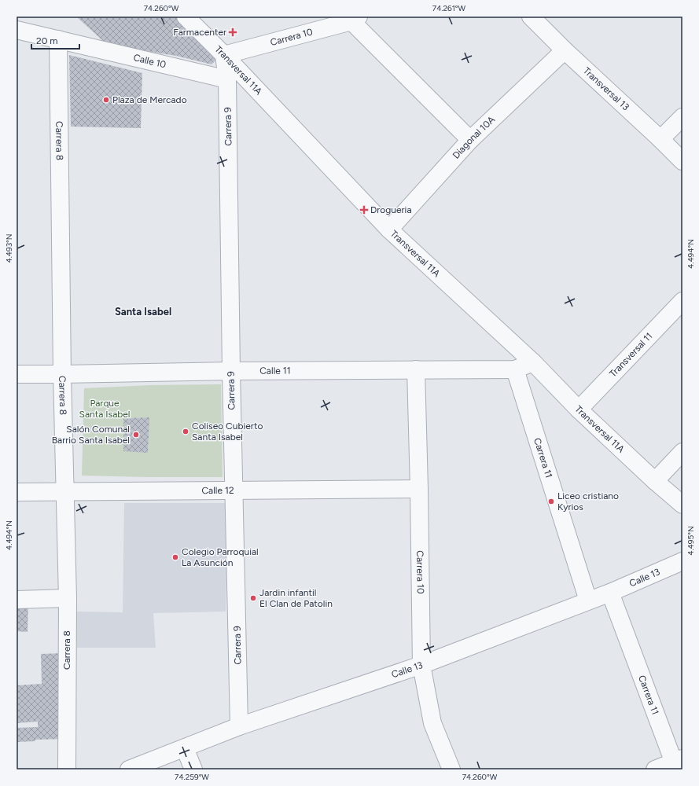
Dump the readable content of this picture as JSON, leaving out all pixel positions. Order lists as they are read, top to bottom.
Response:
{
  "streets": {
    "street": [
      "Carrera 10",
      "Calle 10",
      "Transversal 11A",
      "Transversal 13",
      "Carrera 9",
      "Diagonal 10A",
      "Carrera 8",
      "Transversal 11",
      "Calle 11",
      "Carrera 11",
      "Calle 12",
      "Calle 13"
    ]
  },
  "crossings": [
    ["Carrera 10", "Transversal 11A"],
    ["Carrera 10", "Carrera 9"],
    ["Carrera 10", "Calle 11"],
    ["Carrera 10", "Calle 12"],
    ["Carrera 10", "Calle 13"],
    ["Calle 10", "Carrera 9"],
    ["Calle 10", "Carrera 8"],
    ["Transversal 11A", "Carrera 9"],
    ["Transversal 11A", "Diagonal 10A"],
    ["Transversal 11A", "Transversal 11"],
    ["Transversal 11A", "Calle 11"],
    ["Transversal 13", "Diagonal 10A"],
    ["Carrera 9", "Calle 11"],
    ["Carrera 9", "Calle 12"],
    ["Carrera 9", "Calle 13"],
    ["Carrera 8", "Calle 11"],
    ["Carrera 8", "Calle 12"],
    ["Calle 11", "Carrera 11"],
    ["Carrera 11", "Calle 13"]
  ],
  "districts": ["Santa Isabel"],
  "parks": ["Parque Santa Isabel"],
  "places": {
    "health": ["Farmacenter", "Drogueria"],
    "other": [
      "Plaza de Mercado",
      "Coliseo Cubierto Santa Isabel",
      "Salón Comunal Barrio Santa Isabel",
      "Liceo cristiano Kyrios",
      "Colegio Parroquial La Asunción",
      "Jardin infantil El Clan de Patolin"
    ]
  },
  "scale_bar": "20 m",
  "coordinates": [
    "74.260°W",
    "74.261°W",
    "4.493°N",
    "4.494°N",
    "4.495°N",
    "74.259°W"
  ]
}
